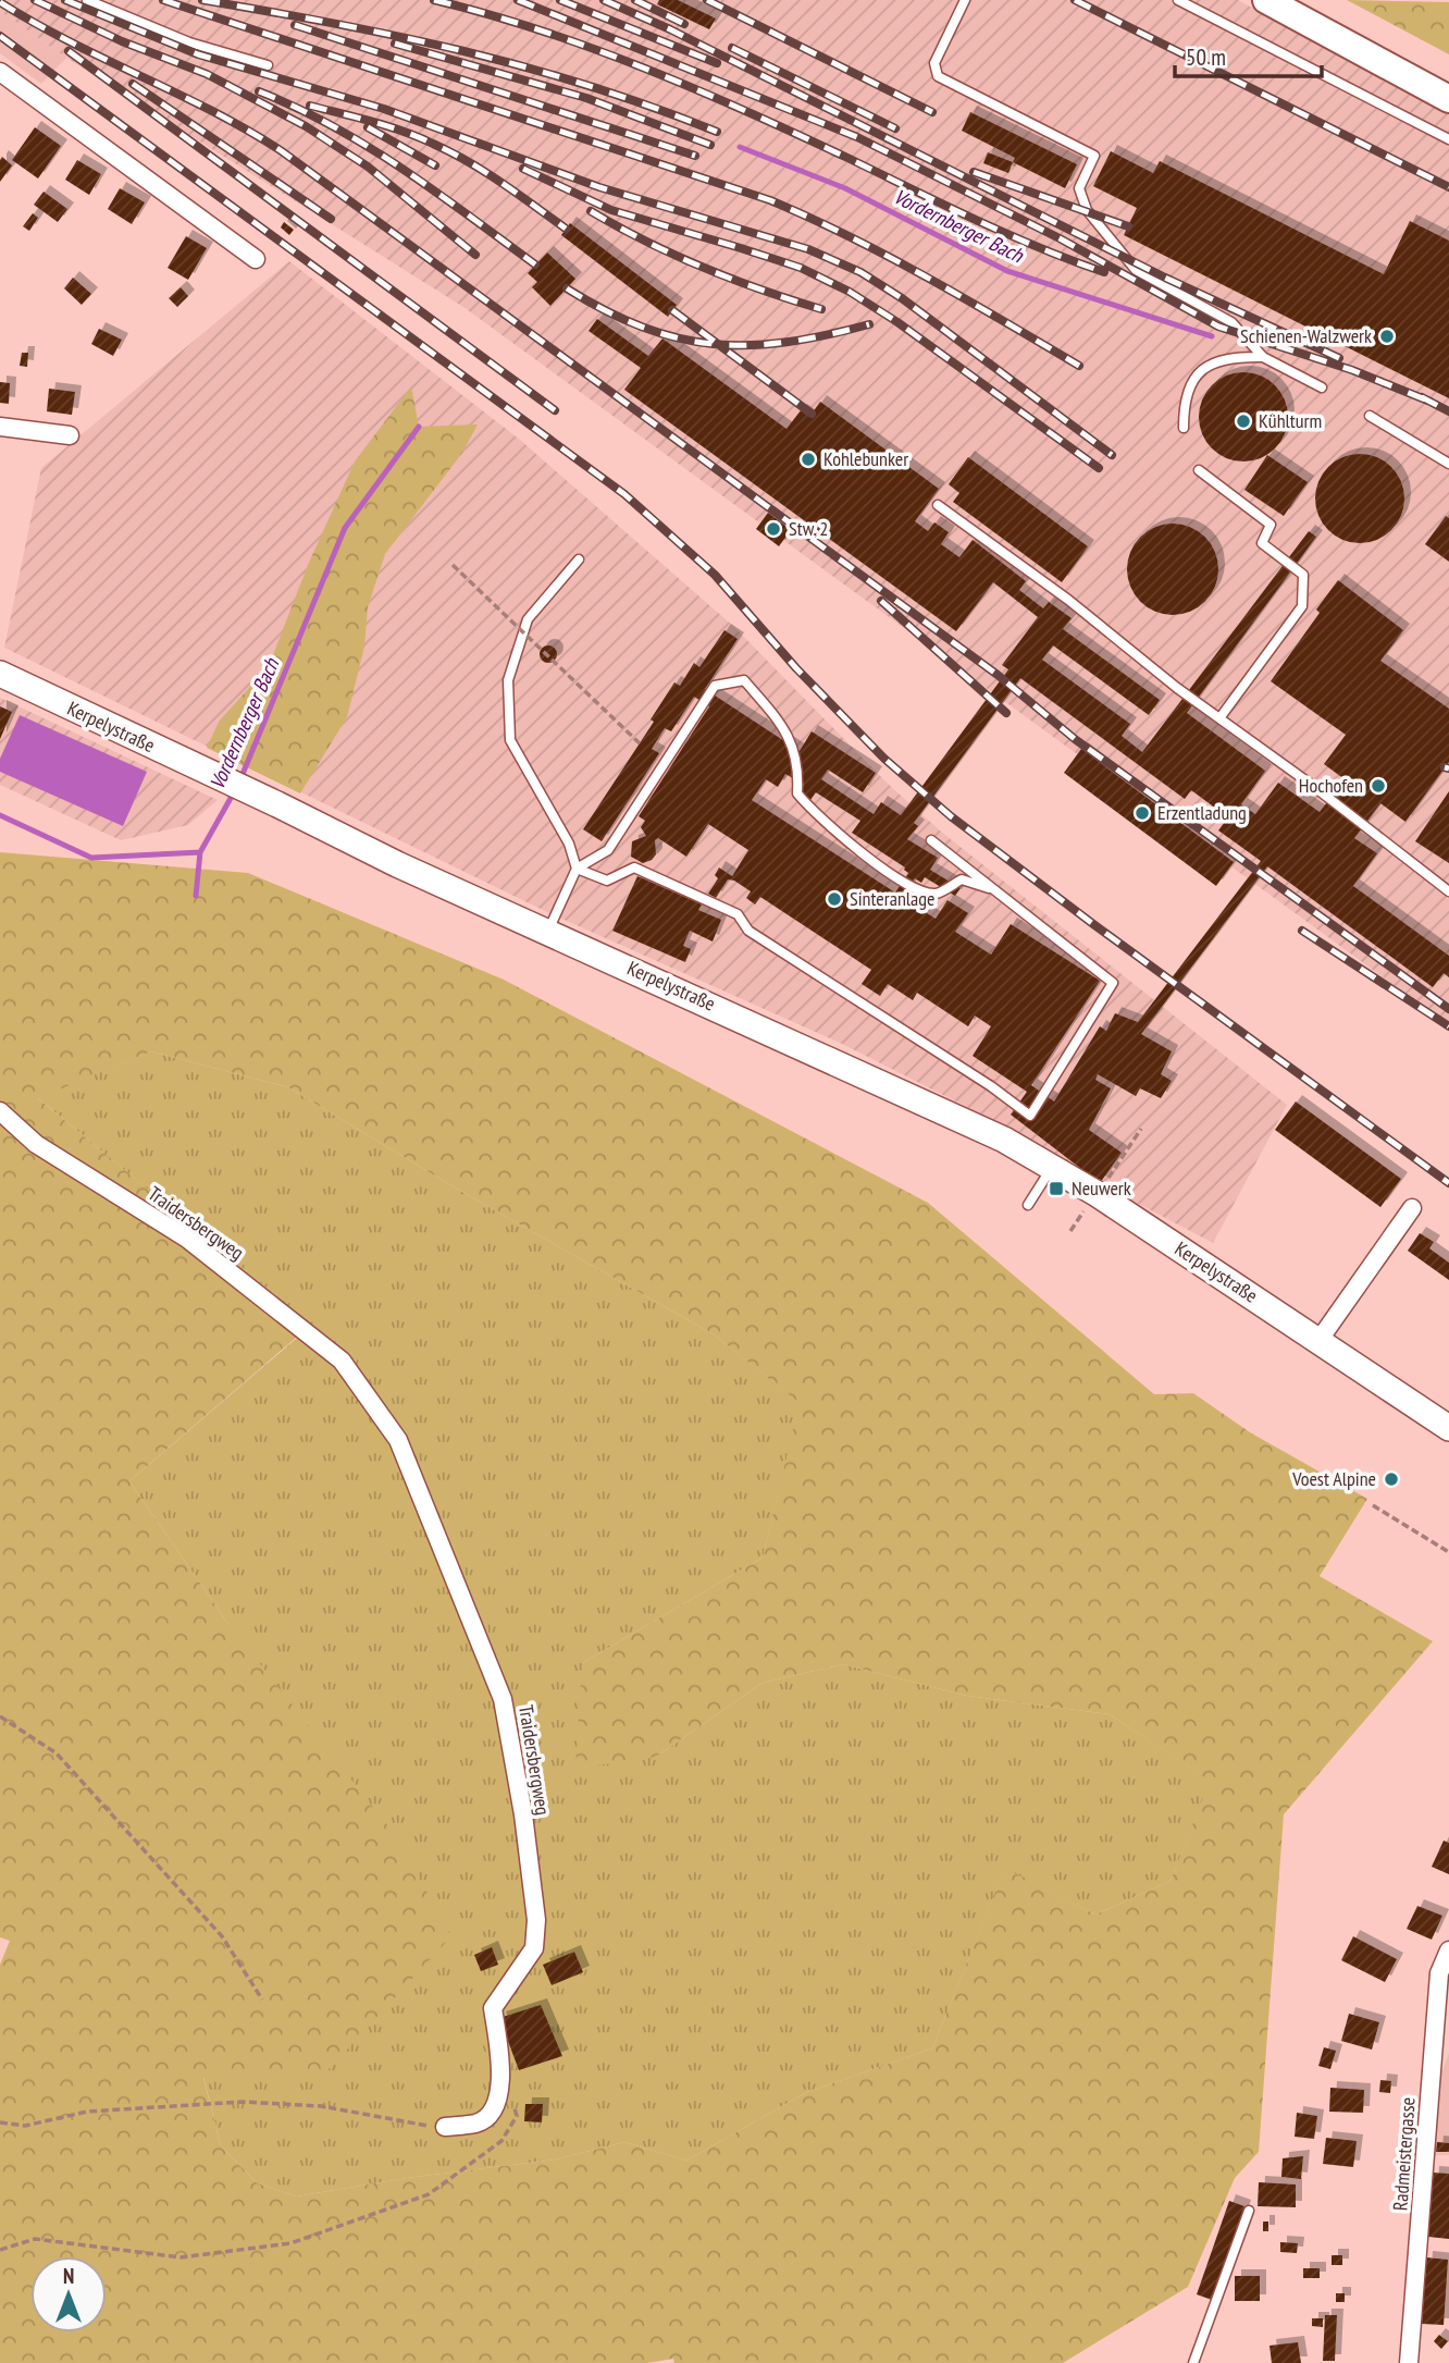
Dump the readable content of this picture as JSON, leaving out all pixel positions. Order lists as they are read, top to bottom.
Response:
{
  "streets": {
    "main road": ["Kerpelystraße"],
    "street": ["Traidersbergweg", "Radmeistergasse"]
  },
  "water": ["Vordernberger Bach"],
  "places": {
    "other": [
      "Schienen-Walzwerk",
      "Kühlturm",
      "Kohlebunker",
      "Stw. 2",
      "Hochofen",
      "Erzentladung",
      "Sinteranlage",
      "Voest Alpine"
    ],
    "transit": ["Neuwerk"]
  },
  "scale_bar": "50 m",
  "north": "top"
}
